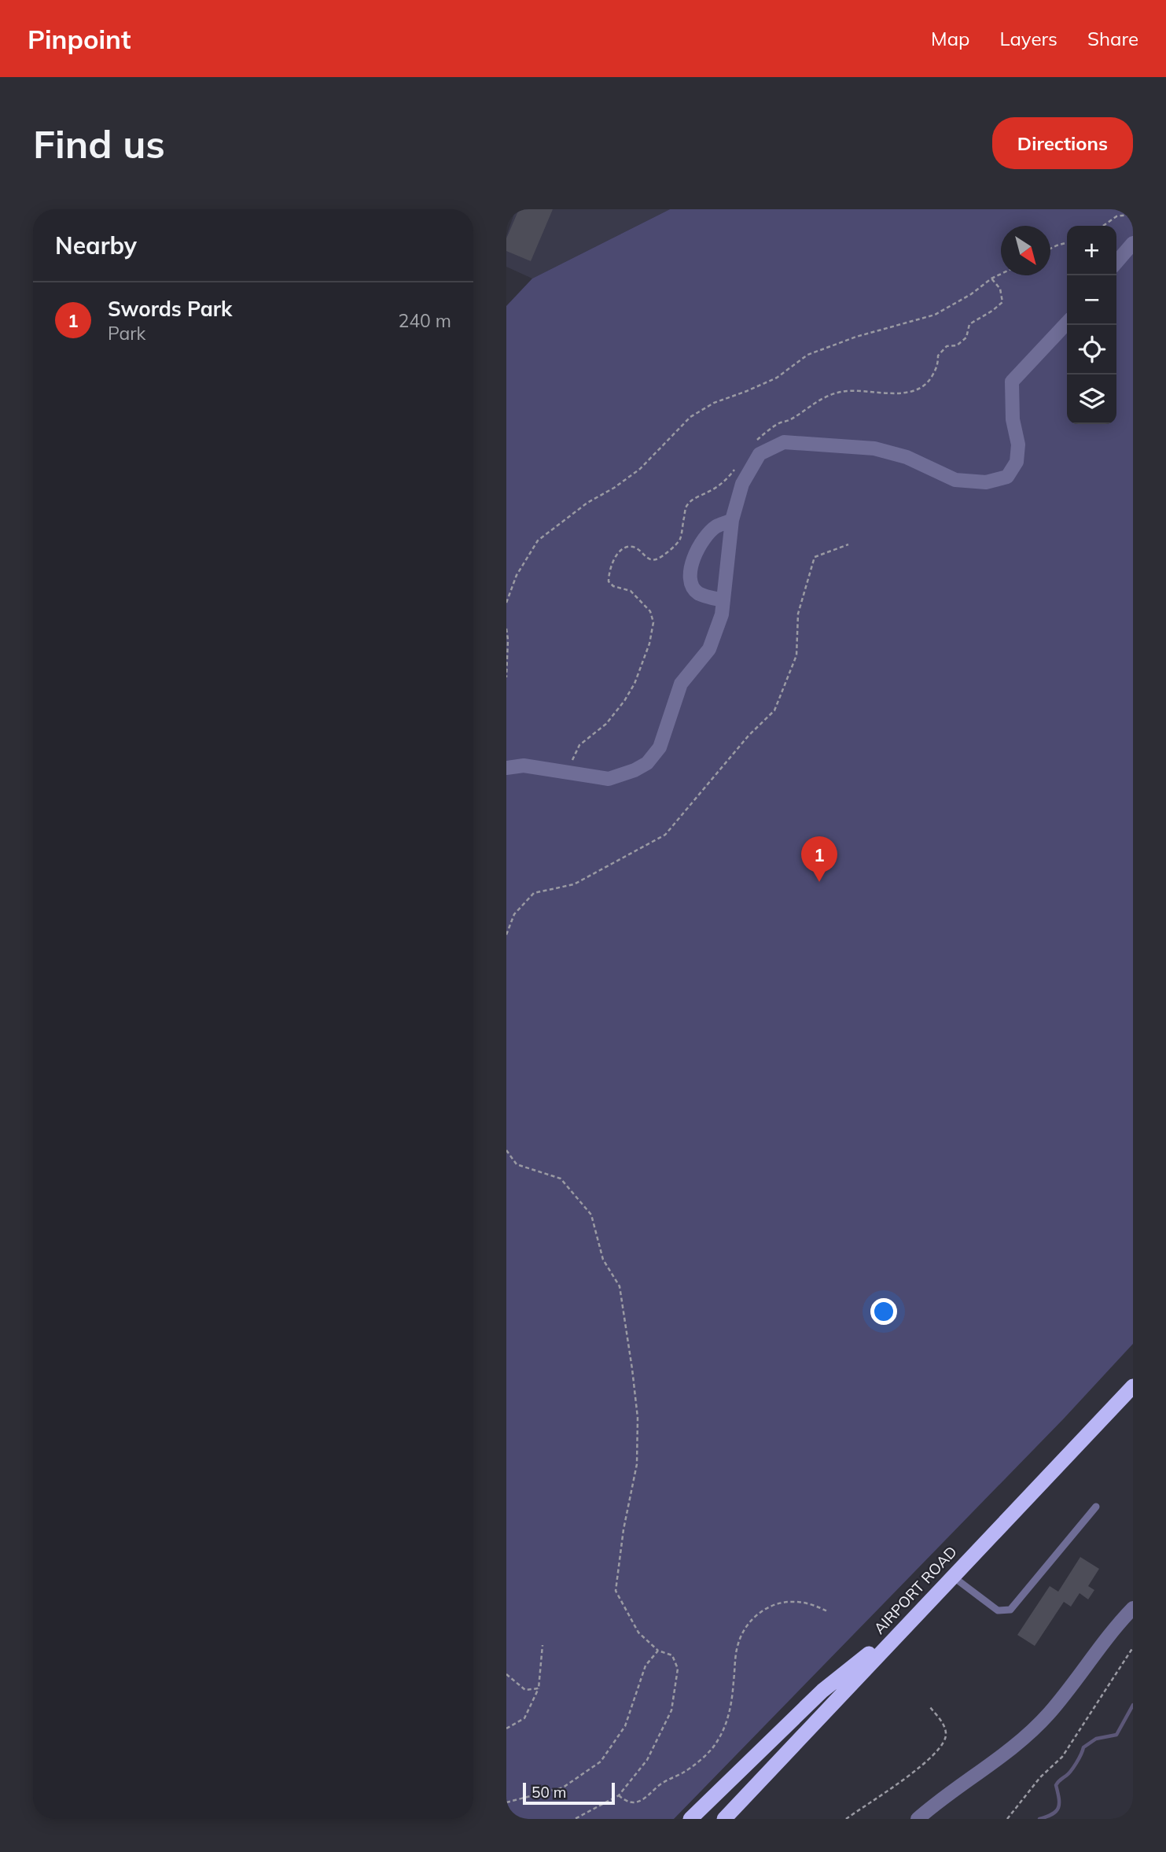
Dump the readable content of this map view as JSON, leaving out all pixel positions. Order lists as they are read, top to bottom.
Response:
{
  "streets": {
    "highway": ["AIRPORT ROAD"]
  },
  "scale_bar": "50 m",
  "north": "bottom right",
  "page": {
    "header": "Pinpoint",
    "nav": ["Map", "Layers", "Share"],
    "buttons": "Directions",
    "title": "Find us",
    "heading": "Nearby",
    "map_buttons": ["+", "−"],
    "list": [
      {
        "mark": "1",
        "name": "Swords Park",
        "note": "Park",
        "value": "240 m"
      }
    ],
    "pins": "1",
    "scale": "50 m"
  }
}
